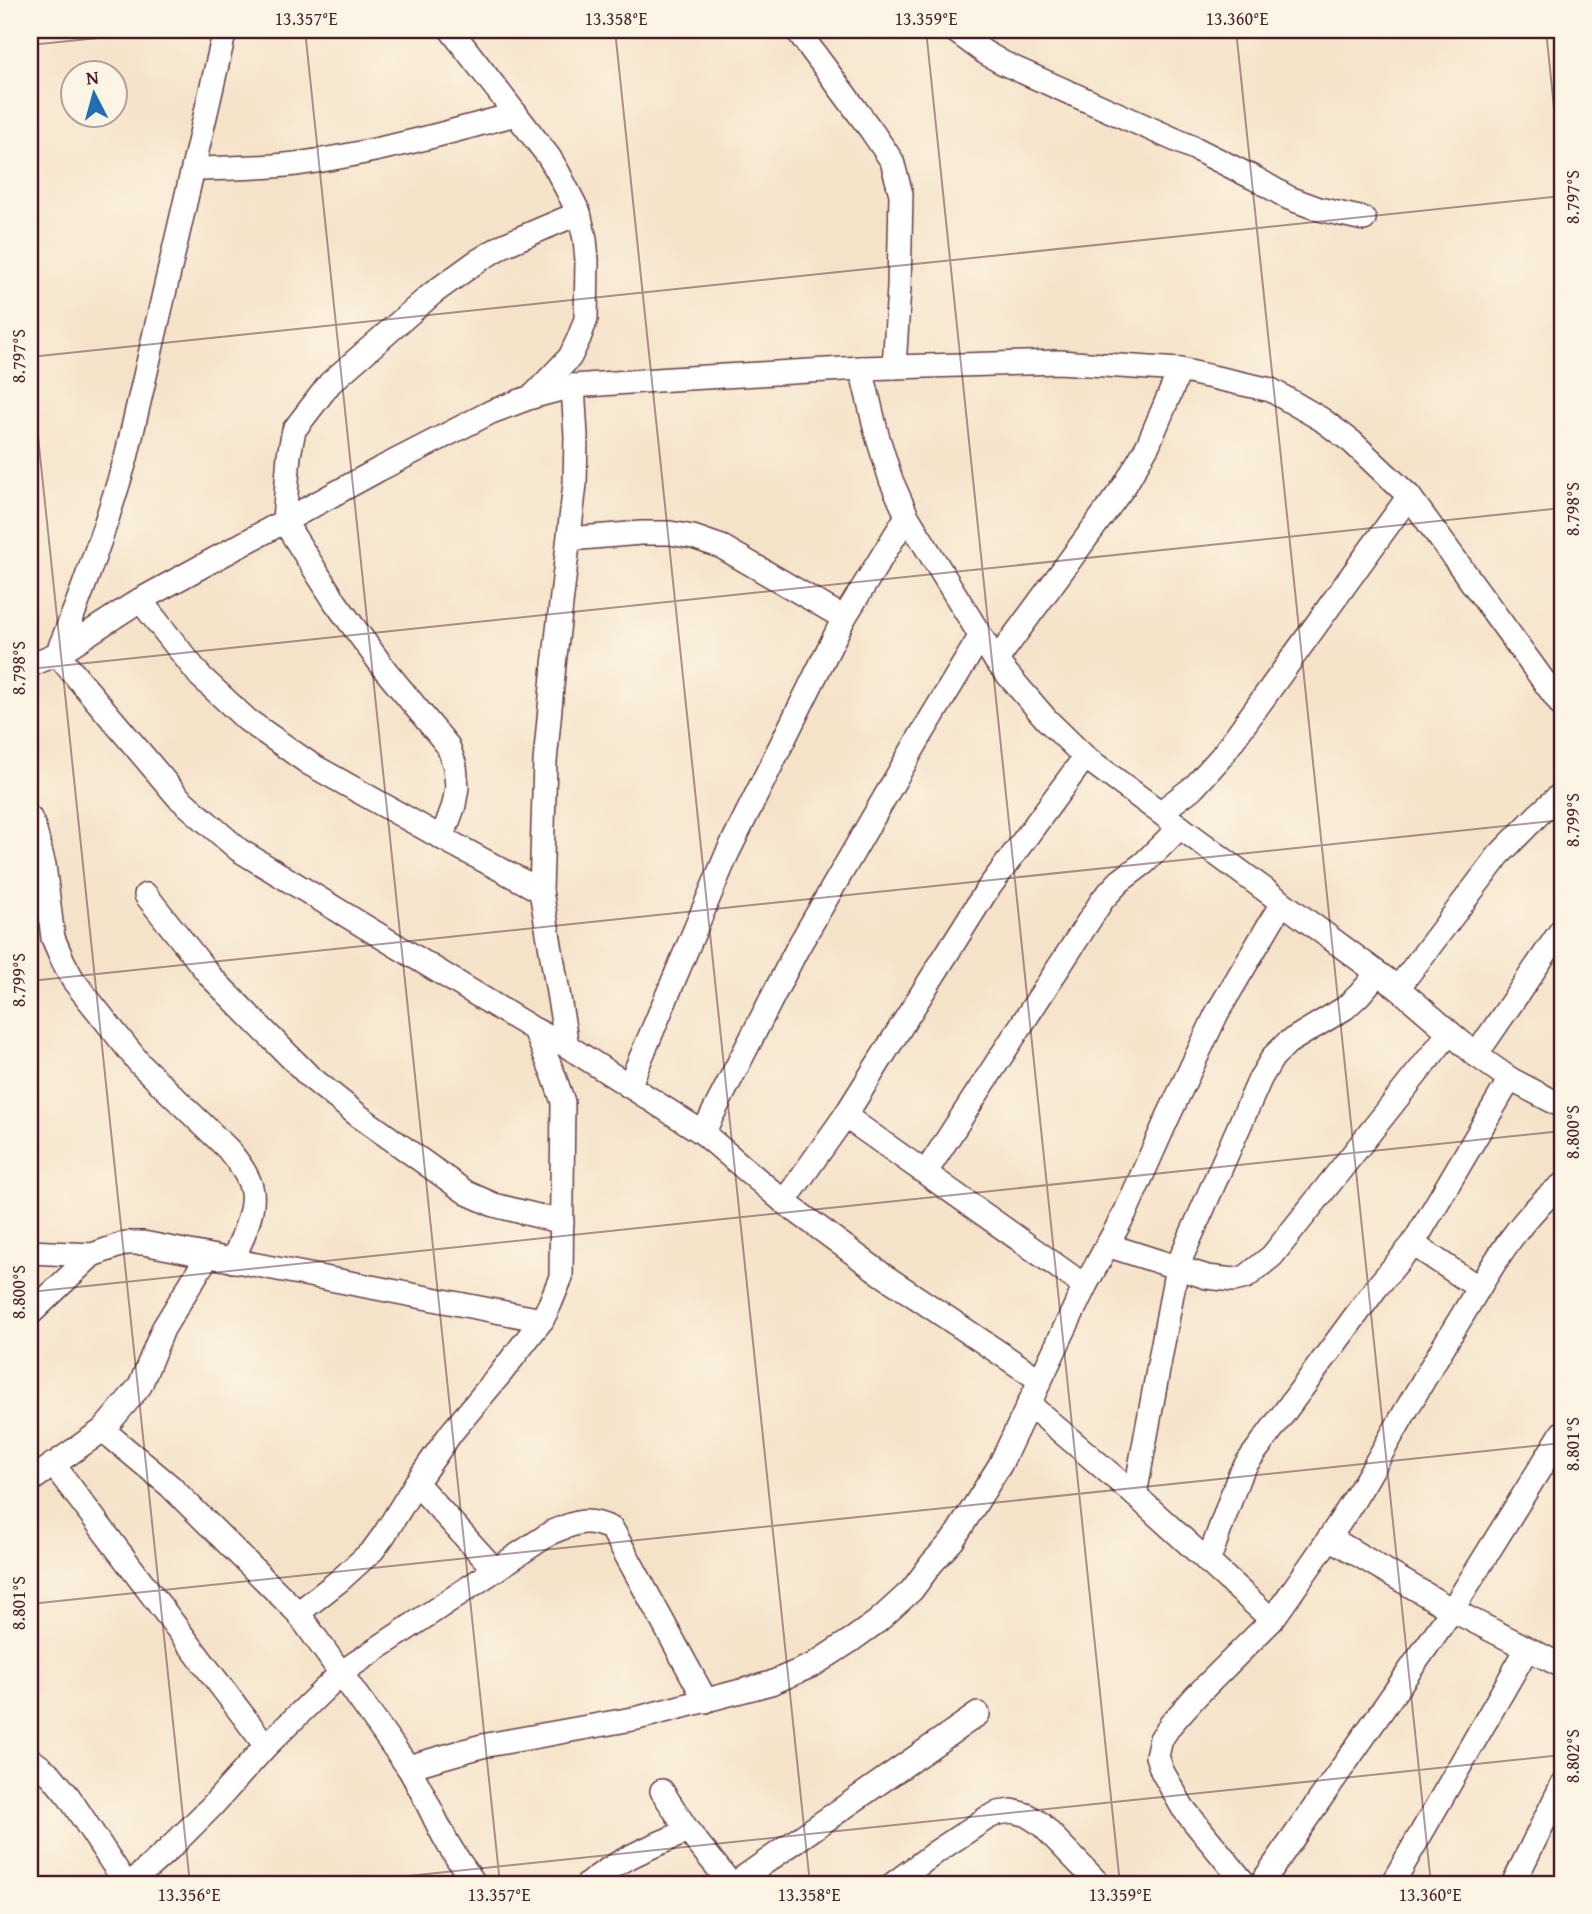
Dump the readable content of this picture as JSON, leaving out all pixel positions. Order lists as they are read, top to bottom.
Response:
{
  "north": "top",
  "coordinates": [
    "13.357°E",
    "13.358°E",
    "13.359°E",
    "13.360°E",
    "8.797°S",
    "8.798°S",
    "8.799°S",
    "8.800°S",
    "8.801°S",
    "8.802°S",
    "13.356°E"
  ]
}
